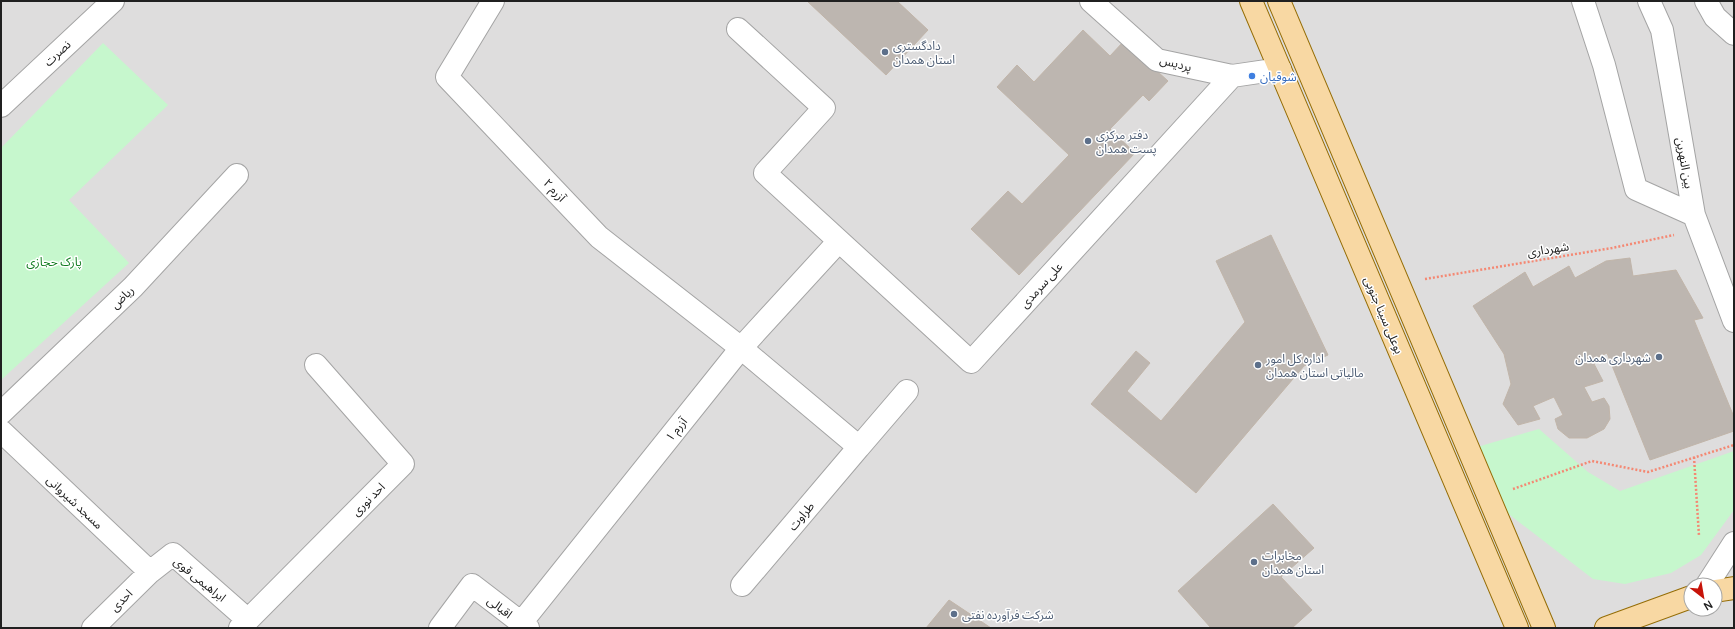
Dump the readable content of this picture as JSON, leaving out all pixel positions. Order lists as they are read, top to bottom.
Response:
{
  "streets": {
    "main road": ["بوعلی سینا جنوبی"],
    "street": [
      "نصرت",
      "پردیس",
      "بین النهرین",
      "آزرم ۲",
      "علی سرمدی",
      "ریاض",
      "آزرم ۱",
      "احد نوری",
      "مسجد شیروانی",
      "طراوت",
      "ابراهیمی قوی",
      "احدی",
      "اقبالی"
    ],
    "path": ["شهرداری"]
  },
  "crossings": [
    ["پردیس", "علی سرمدی"],
    ["پردیس", "بوعلی سینا جنوبی"],
    ["بین النهرین", "شهرداری"],
    ["آزرم ۲", "آزرم ۱"],
    ["علی سرمدی", "آزرم ۱"],
    ["آزرم ۱", "اقبالی"],
    ["احد نوری", "ابراهیمی قوی"],
    ["مسجد شیروانی", "ابراهیمی قوی"],
    ["مسجد شیروانی", "احدی"],
    ["ابراهیمی قوی", "احدی"]
  ],
  "parks": ["پارک حجازی"],
  "places": [
    "دادگستری استان همدان",
    "شوقیان",
    "دفتر مرکزی پست همدان",
    "شهرداری همدان",
    "اداره کل امور مالیاتی استان همدان",
    "مخابرات استان همدان",
    "شرکت فرآورده نفتی"
  ],
  "north": "bottom right"
}
